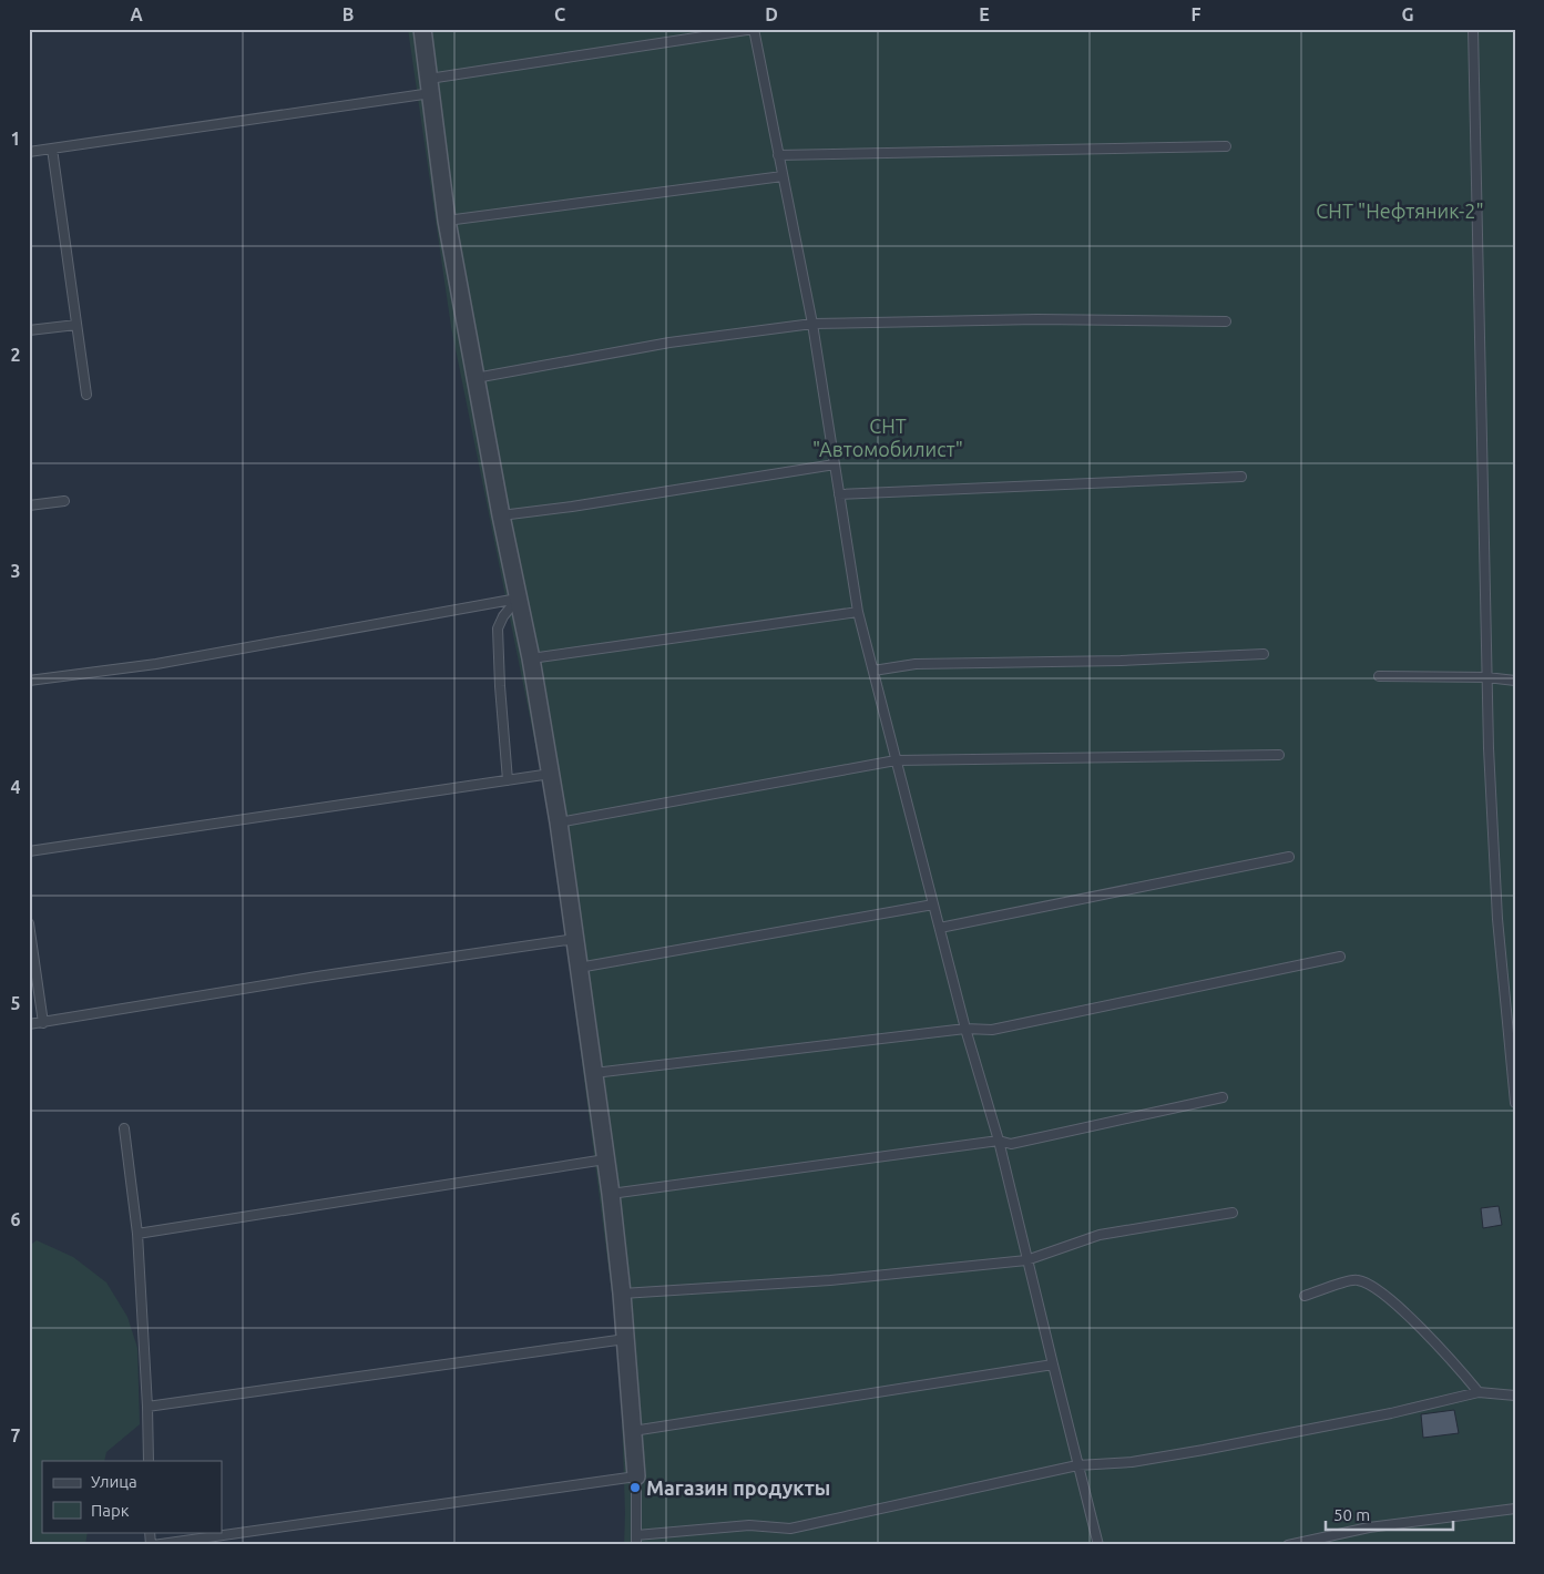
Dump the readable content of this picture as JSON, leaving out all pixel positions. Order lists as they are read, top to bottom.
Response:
{
  "parks": ["СНТ \"Нефтяник-2\"", "СНТ \"Автомобилист\""],
  "places": ["Магазин продукты"],
  "legend": ["Улица", "Парк"],
  "scale_bar": "50 m",
  "grid": {
    "columns": [
      "A",
      "B",
      "C",
      "D",
      "E",
      "F",
      "G"
    ],
    "rows": [
      "1",
      "2",
      "3",
      "4",
      "5",
      "6",
      "7"
    ]
  }
}
